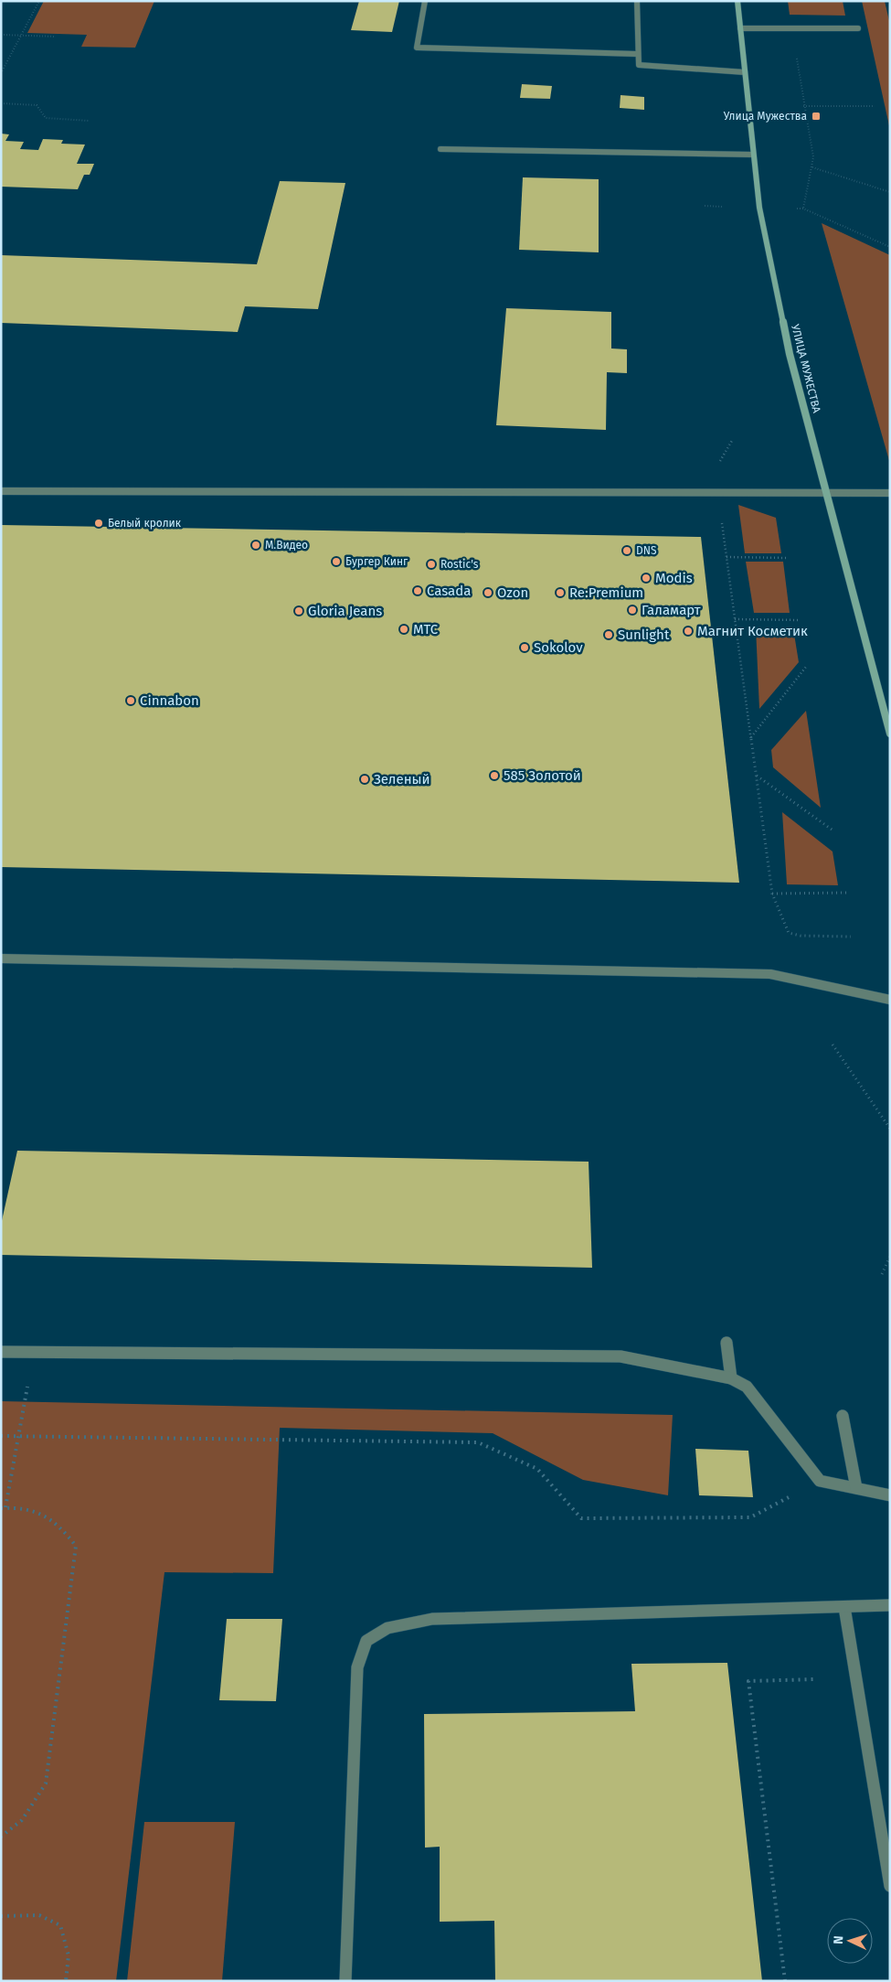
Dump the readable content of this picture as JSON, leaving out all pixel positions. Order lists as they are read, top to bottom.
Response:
{
  "streets": {
    "main road": ["УЛИЦА МУЖЕСТВА"]
  },
  "places": {
    "transit": ["Улица Мужества"],
    "other": [
      "Белый кролик",
      "М.Видео",
      "DNS",
      "Бургер Кинг",
      "Rostic's",
      "Modis",
      "Casada",
      "Ozon",
      "Re:Premium",
      "Галамарт",
      "Gloria Jeans",
      "МТС",
      "Магнит Косметик",
      "Sunlight",
      "Sokolov",
      "Cinnabon",
      "585 Золотой",
      "Зеленый"
    ]
  },
  "north": "left"
}
